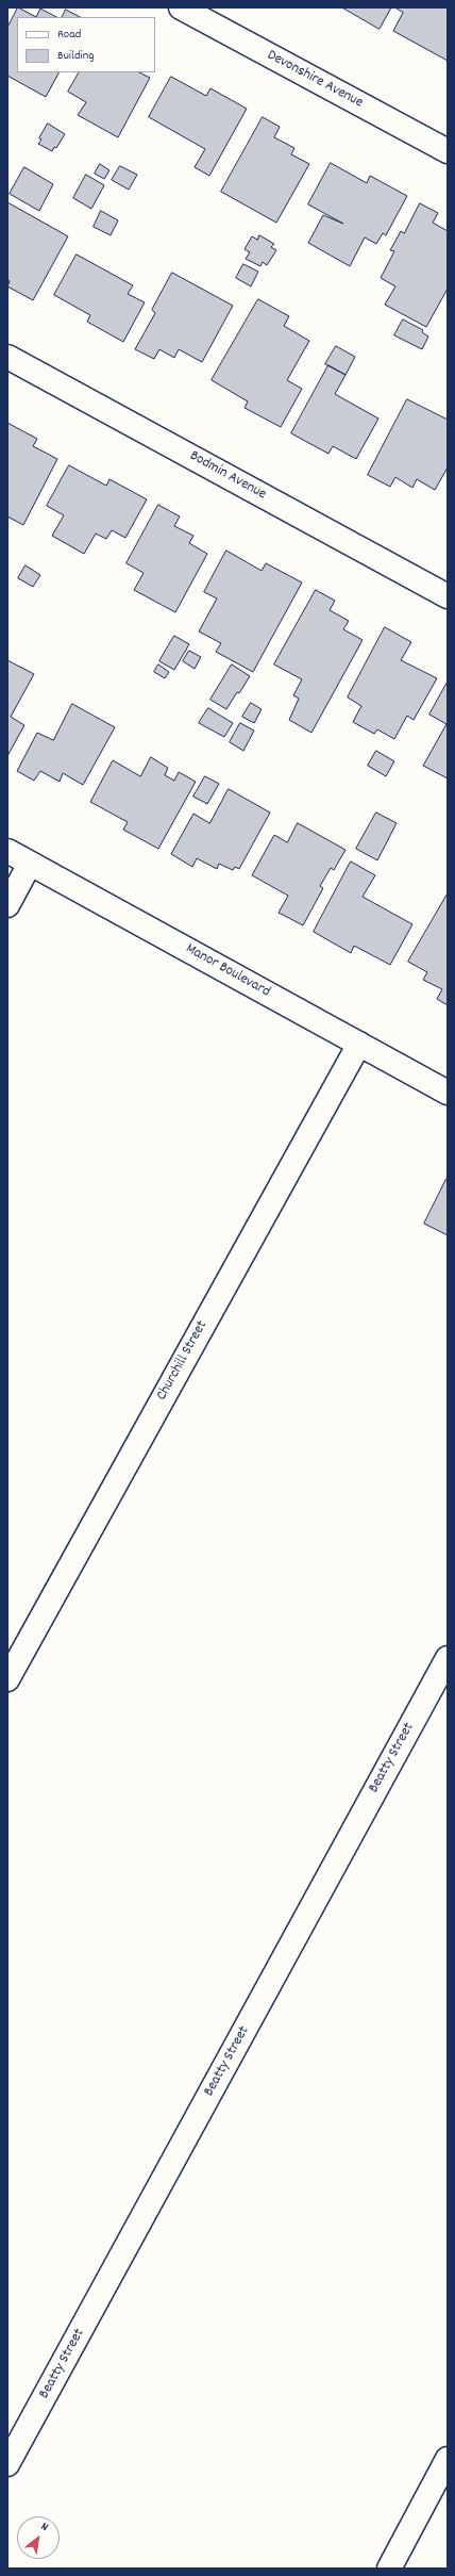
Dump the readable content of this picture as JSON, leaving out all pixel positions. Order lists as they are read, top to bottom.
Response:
{
  "streets": {
    "street": [
      "Devonshire Avenue",
      "Bodmin Avenue",
      "Manor Boulevard",
      "Churchill Street",
      "Beatty Street"
    ]
  },
  "crossings": [
    ["Manor Boulevard", "Churchill Street"]
  ],
  "legend": ["Road", "Building"],
  "north": "top right"
}
